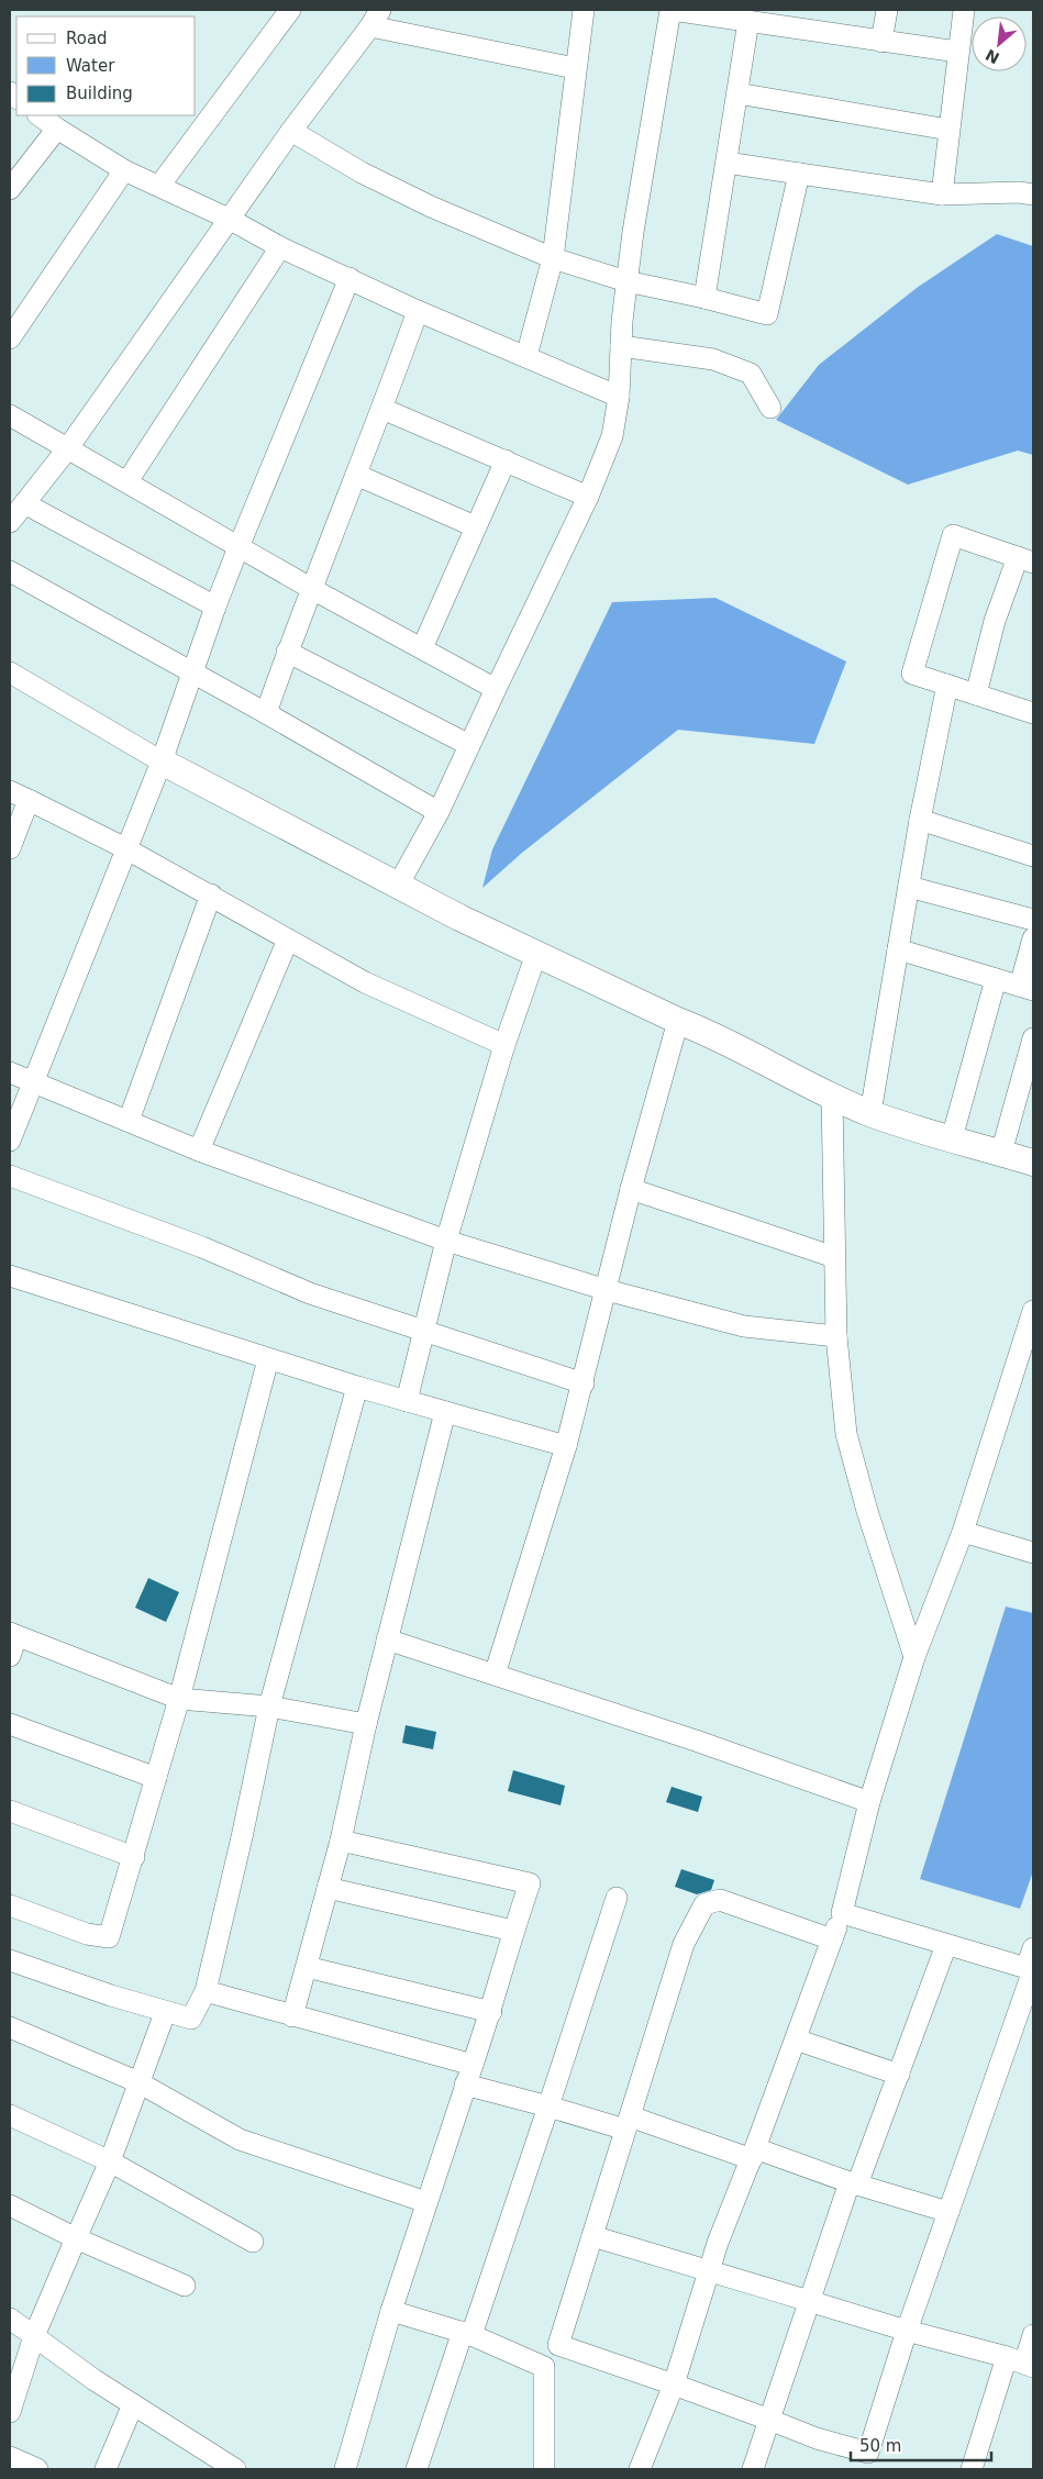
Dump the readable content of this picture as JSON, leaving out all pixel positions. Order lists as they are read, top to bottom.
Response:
{
  "legend": ["Road", "Water", "Building"],
  "scale_bar": "50 m",
  "north": "bottom left"
}
